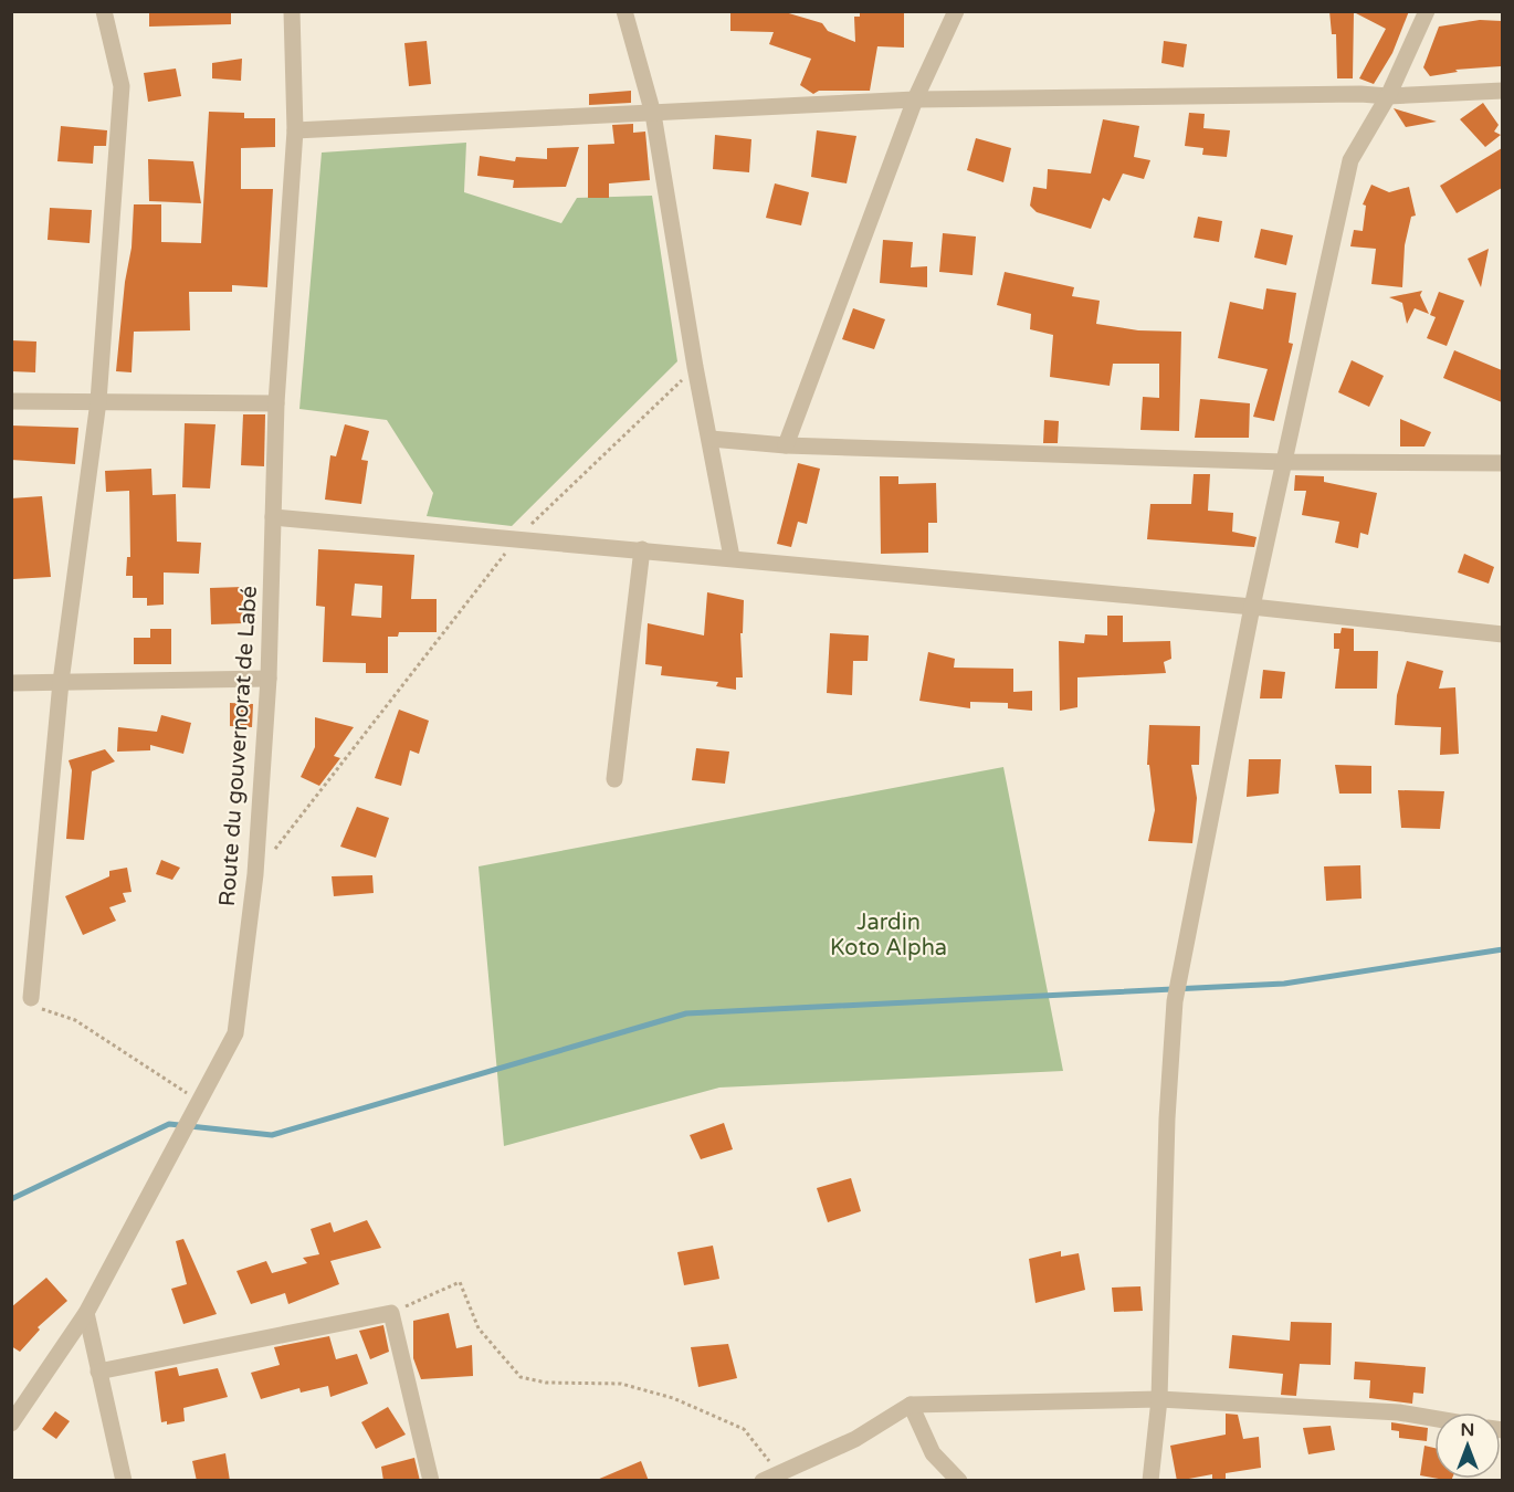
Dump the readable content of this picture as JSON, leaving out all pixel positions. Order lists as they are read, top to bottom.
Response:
{
  "streets": {
    "street": ["Route du gouvernorat de Labé"]
  },
  "parks": ["Jardin Koto Alpha"],
  "north": "top"
}
